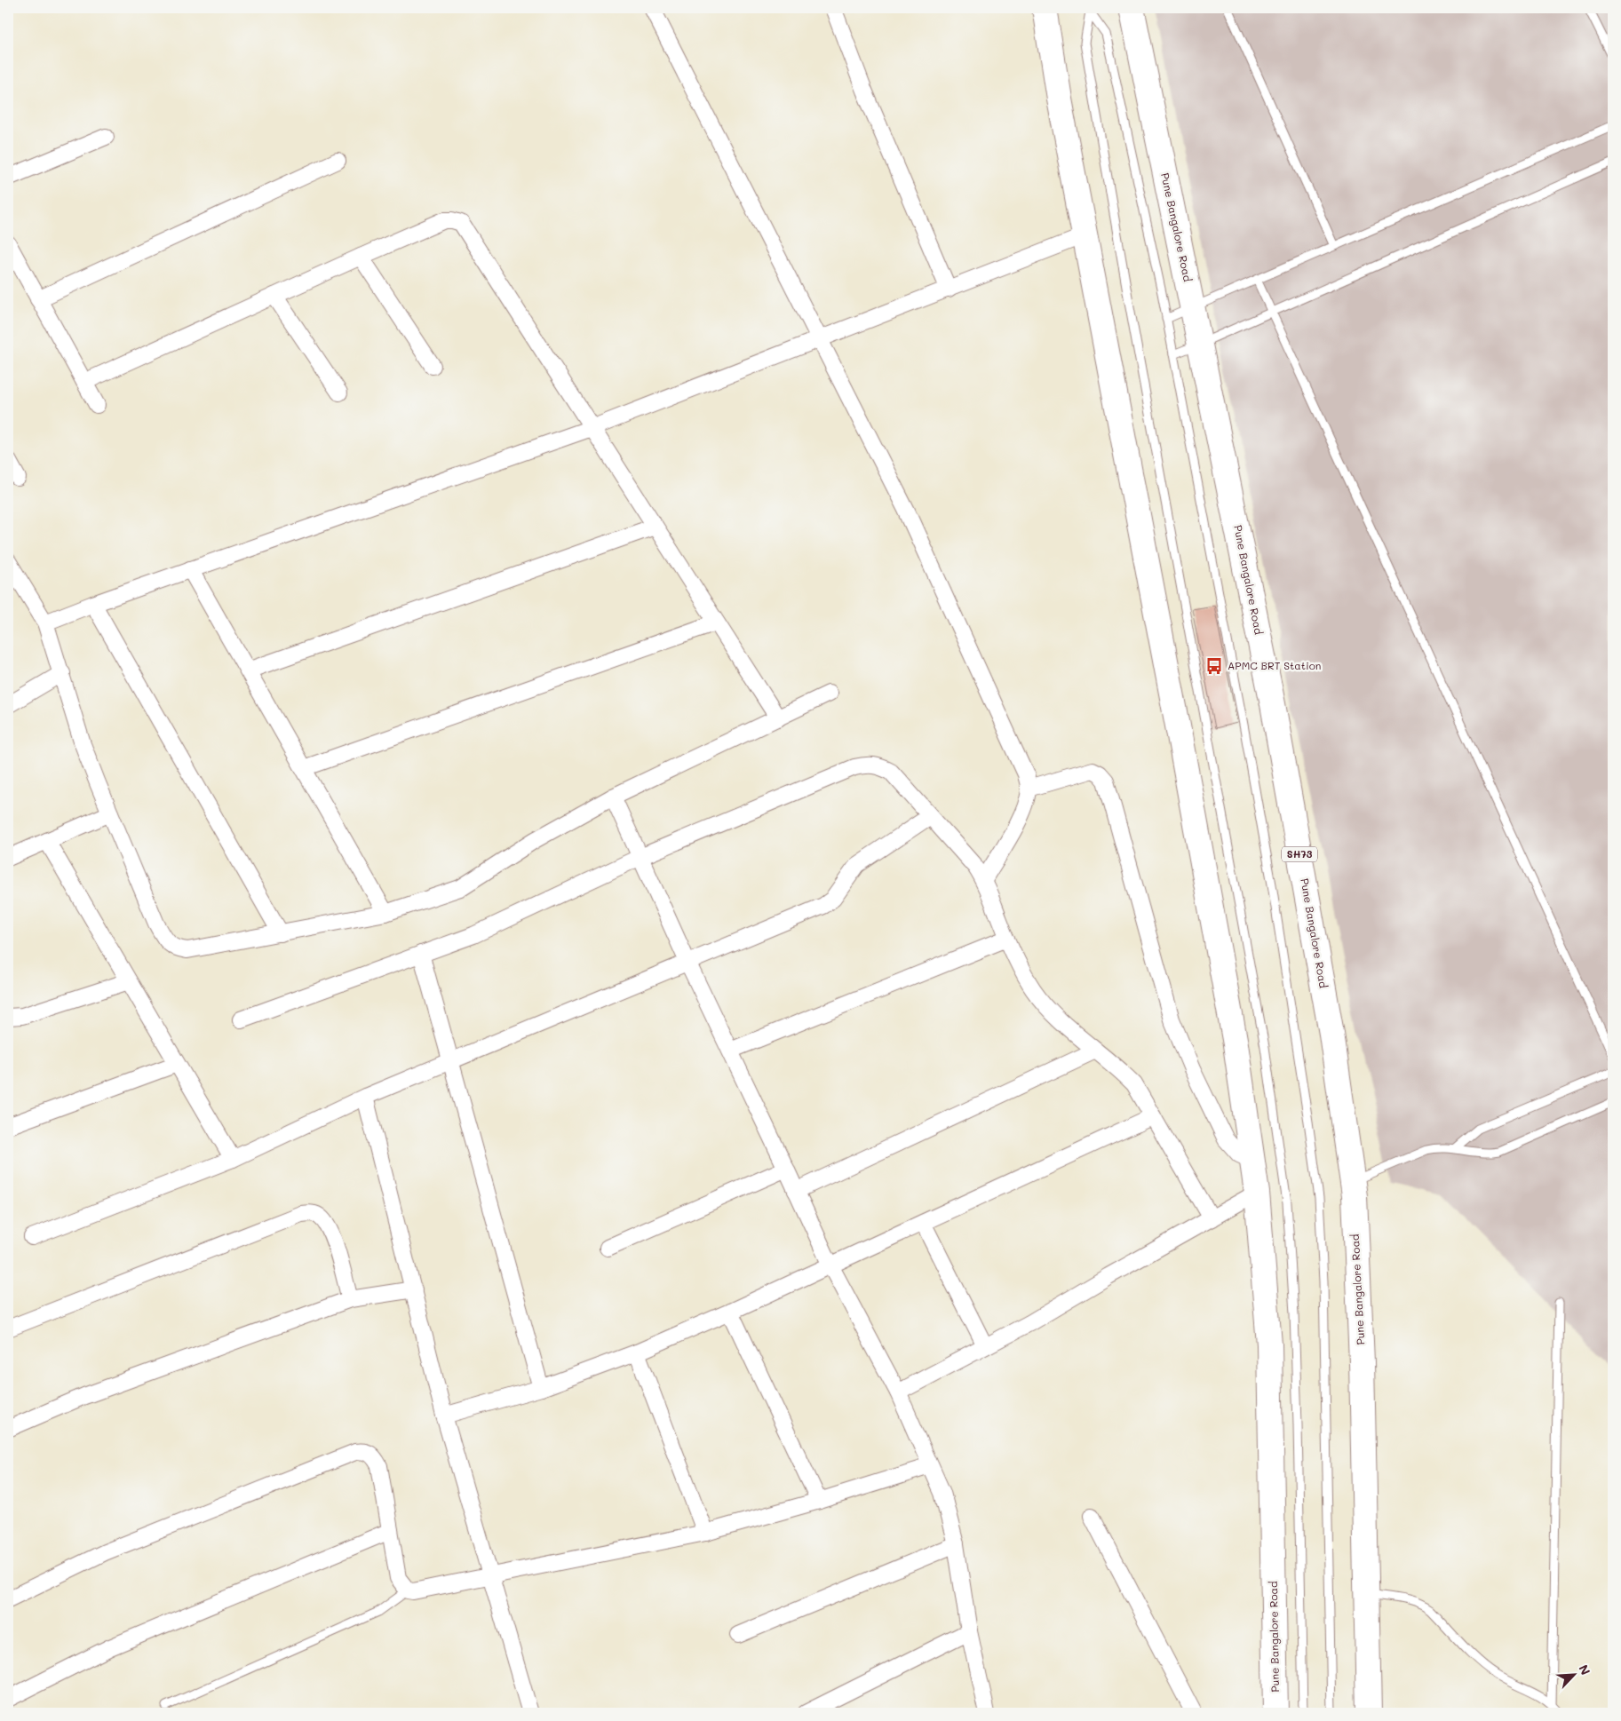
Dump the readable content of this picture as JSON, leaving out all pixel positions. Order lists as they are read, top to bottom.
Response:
{
  "streets": {
    "main road": ["Pune Bangalore Road", "SH73"]
  },
  "places": {
    "bus stop": ["APMC BRT Station"]
  },
  "north": "top right"
}
